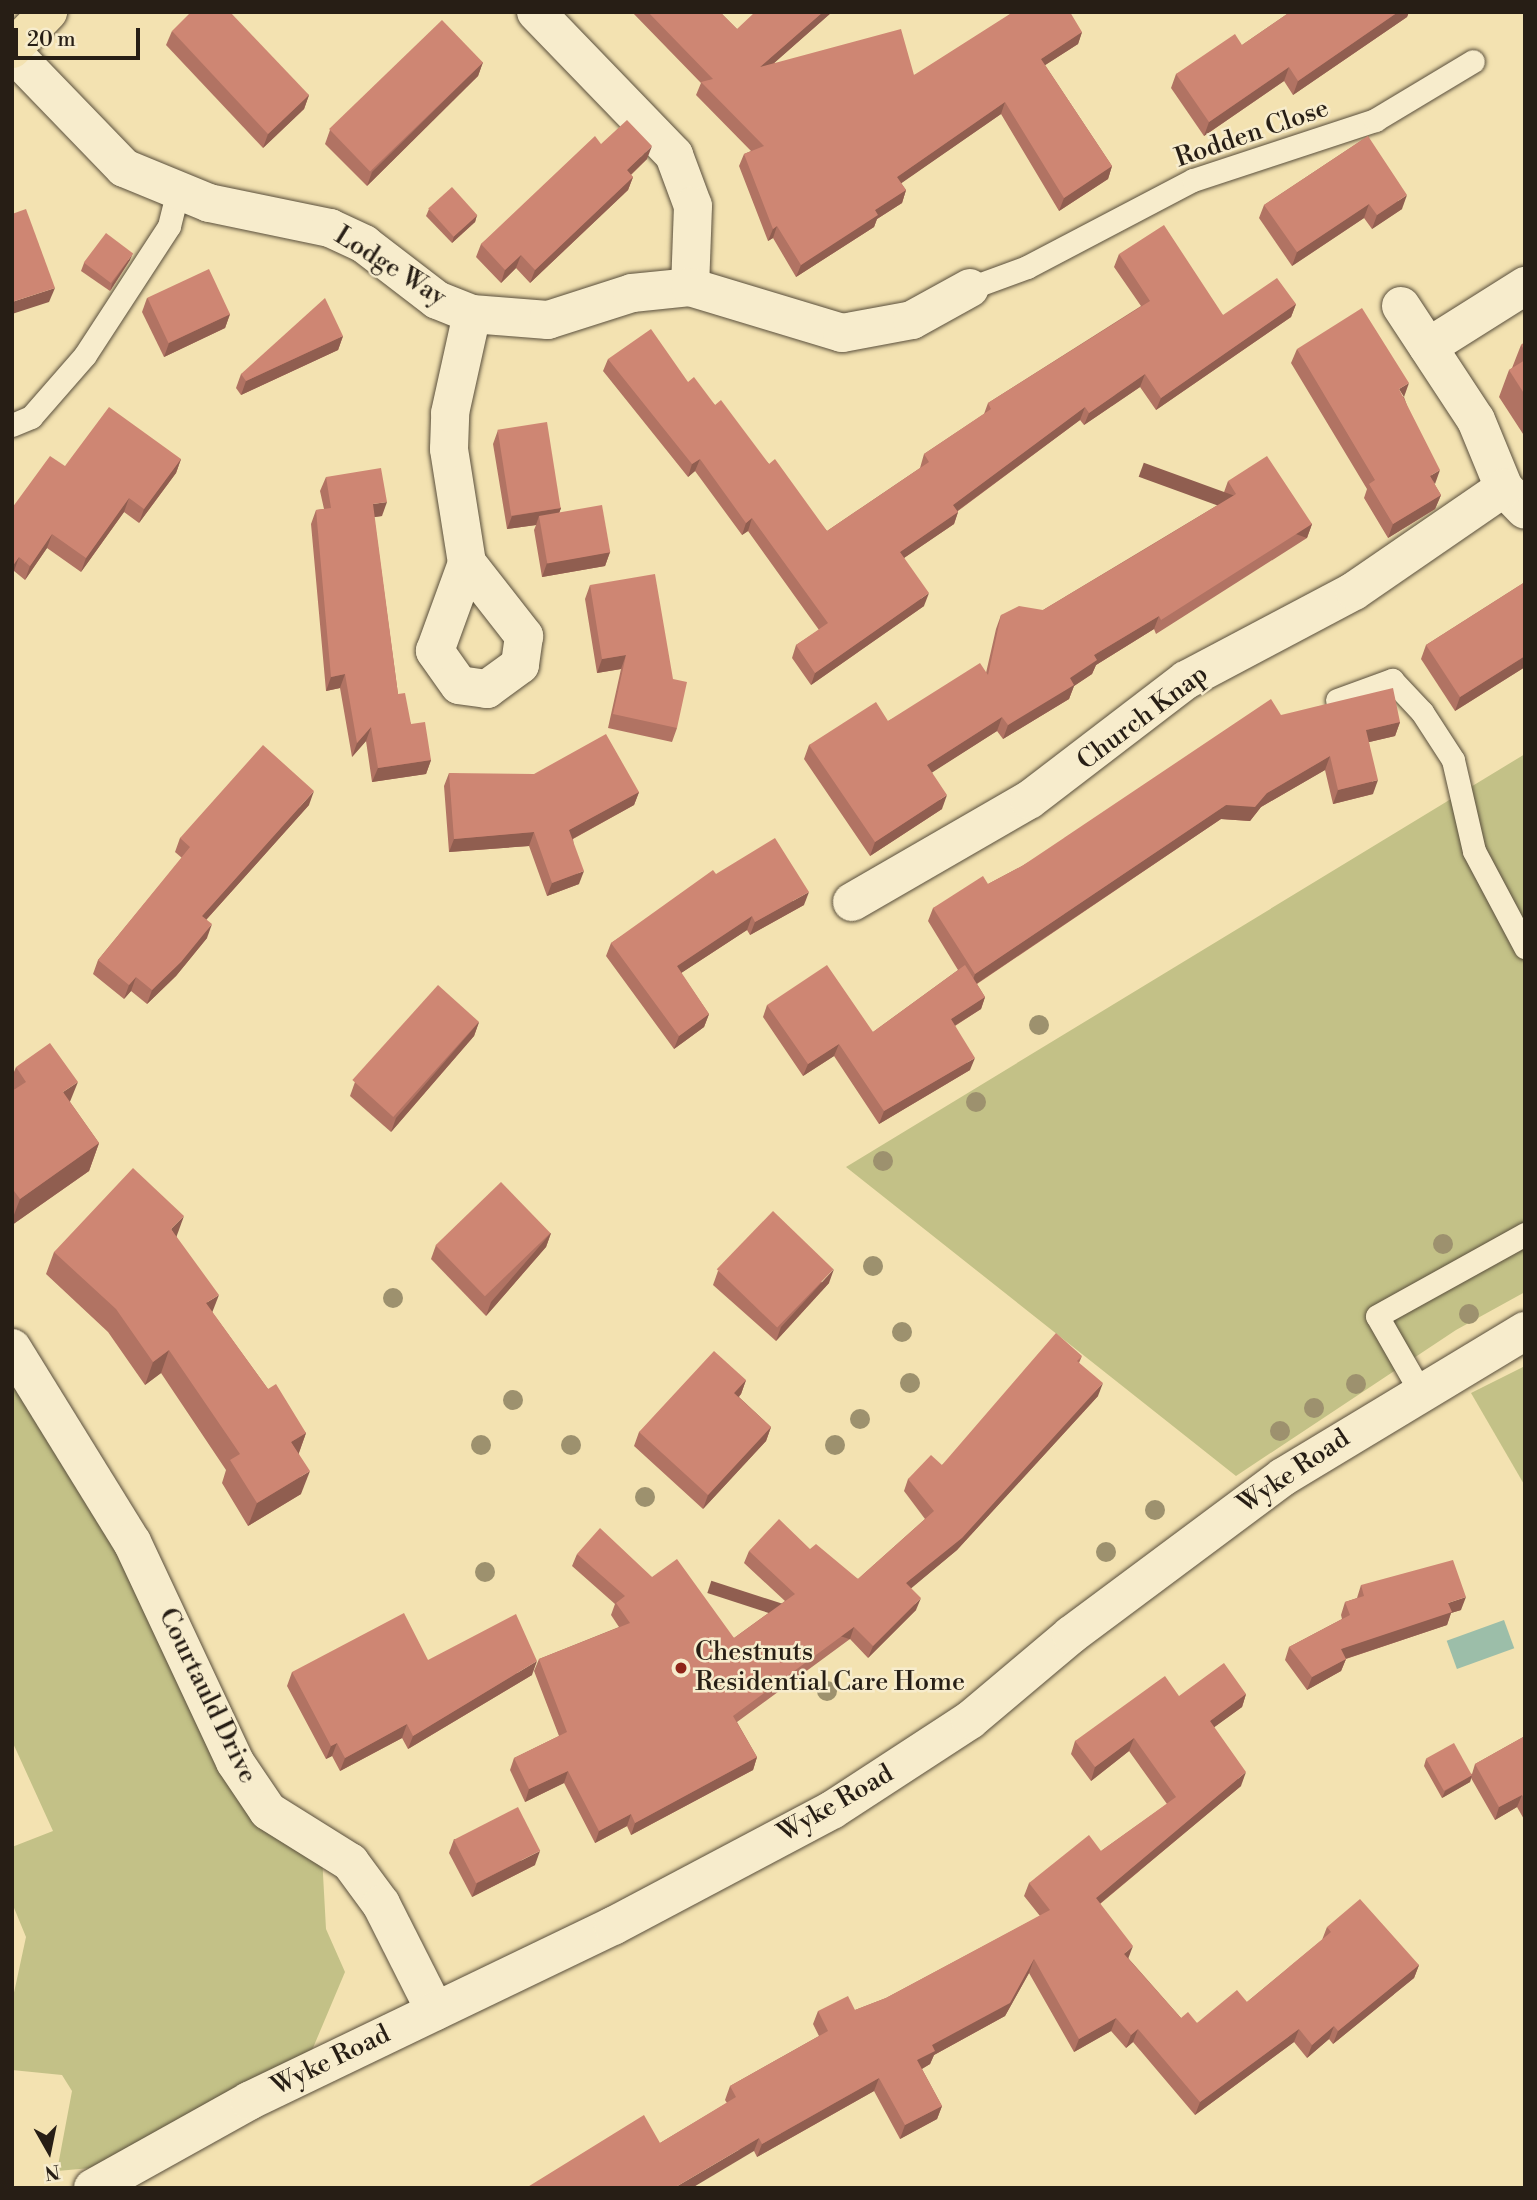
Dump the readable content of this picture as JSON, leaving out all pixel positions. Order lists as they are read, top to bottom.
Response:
{
  "streets": {
    "street": [
      "Lodge Way",
      "Church Knap",
      "Wyke Road",
      "Courtauld Drive"
    ],
    "lane": ["Rodden Close"]
  },
  "crossings": [
    ["Rodden Close", "Lodge Way"],
    ["Wyke Road", "Courtauld Drive"]
  ],
  "places": ["Chestnuts Residential Care Home"],
  "scale_bar": "20 m",
  "north": "bottom"
}
